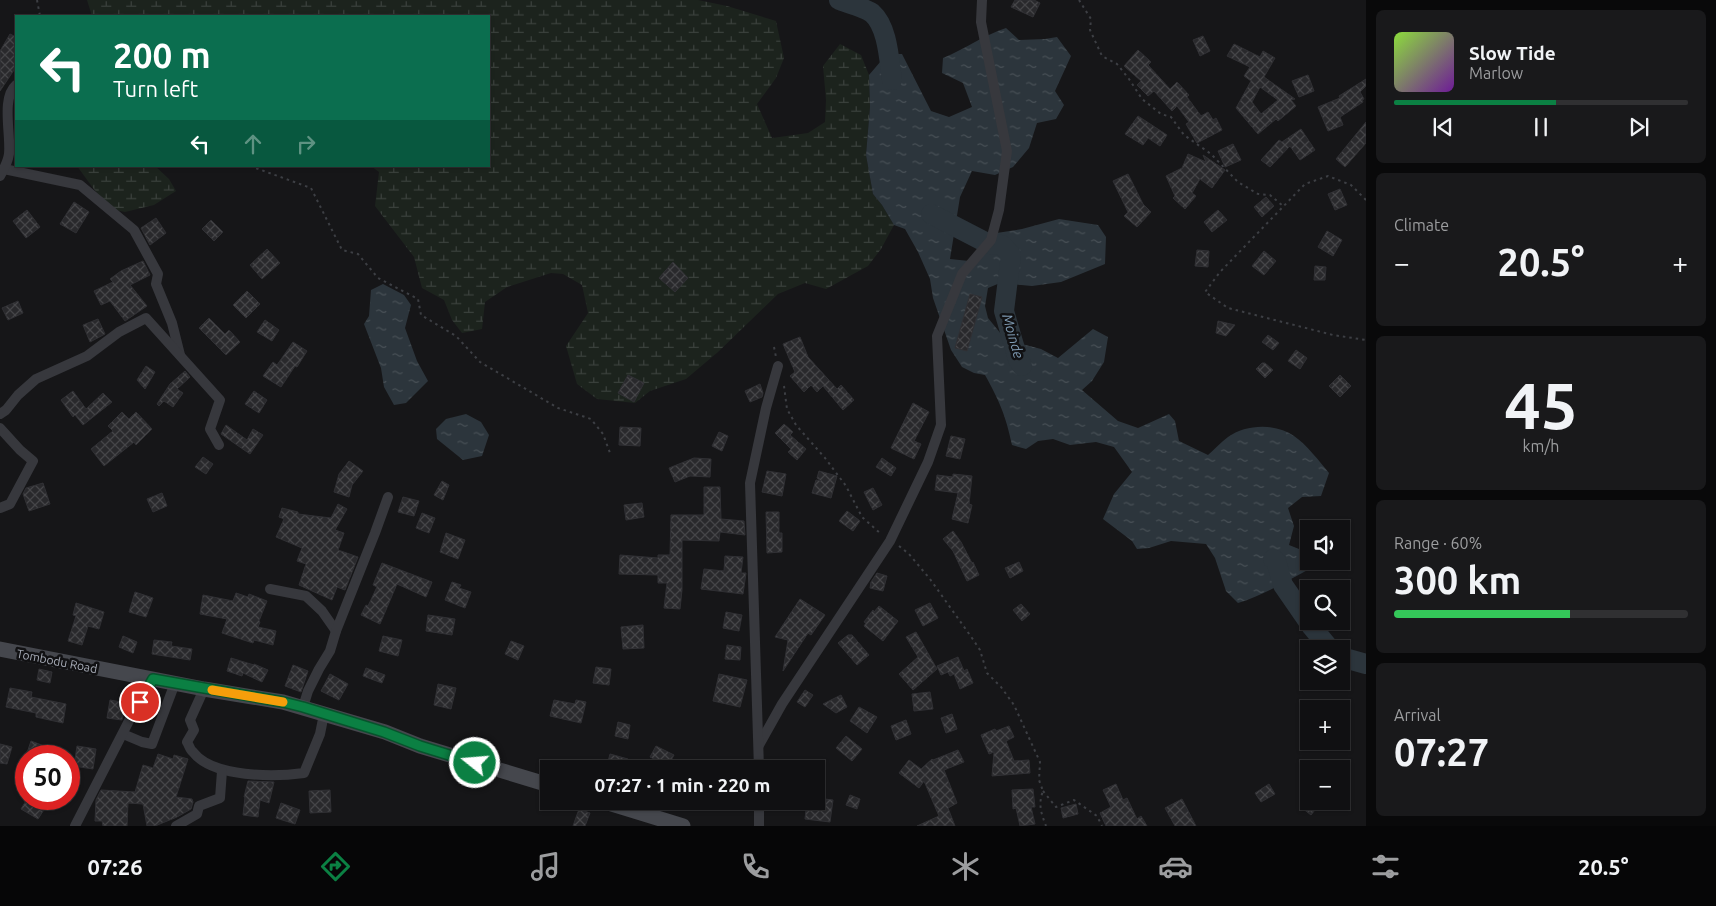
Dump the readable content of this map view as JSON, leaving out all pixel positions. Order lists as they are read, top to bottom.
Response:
{
  "streets": {
    "main road": ["Tombodu Road"]
  },
  "water": ["Moinde"],
  "page": {
    "turn": ["200 m", "Turn left"],
    "song": ["Slow Tide", "Marlow"],
    "tile": [
      "Climate",
      ["45", "km/h"],
      ["Range · 60%", "300 km"],
      ["Arrival", "07:27"]
    ],
    "heat": ["−", "20.5°", "+"],
    "map_buttons": ["+", "−"],
    "limit": "50",
    "trip": "07:27 · 1 min · 220 m",
    "tabs": ["07:26", "20.5°"]
  }
}
